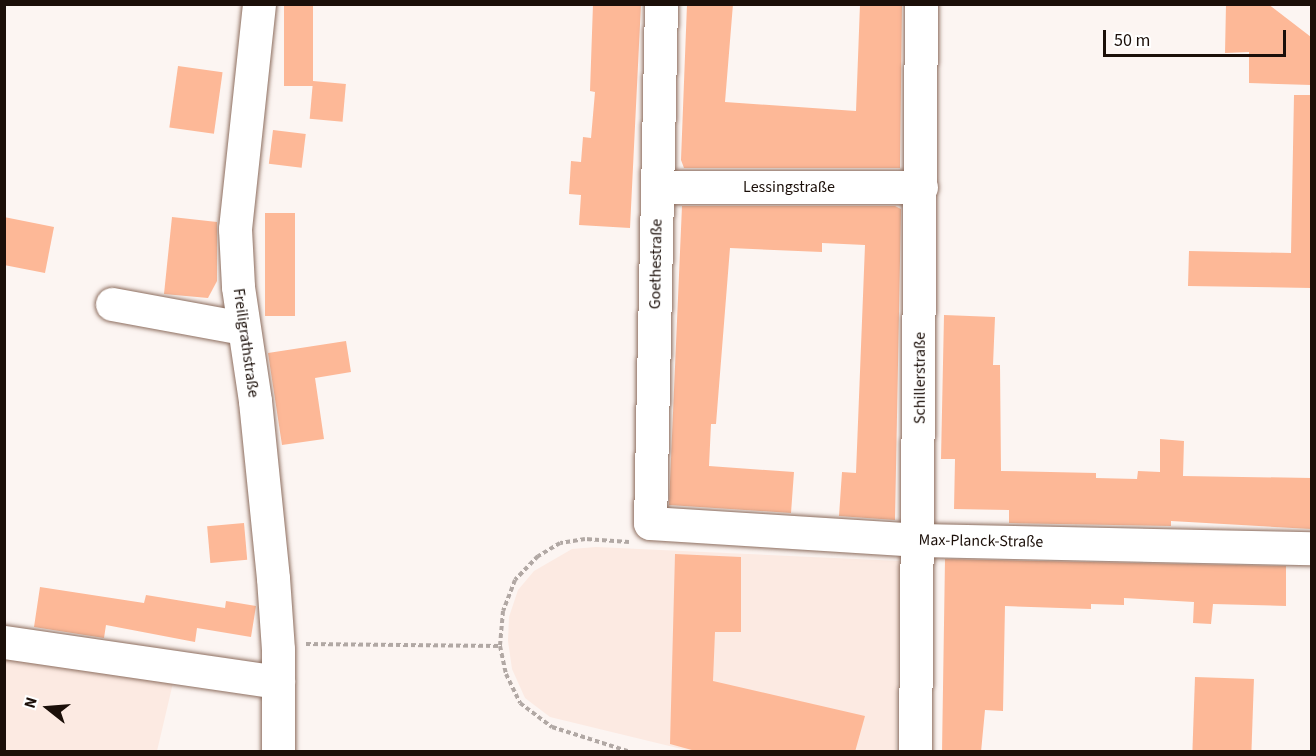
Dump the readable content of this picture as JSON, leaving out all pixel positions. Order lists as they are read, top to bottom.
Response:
{
  "streets": {
    "street": [
      "Lessingstraße",
      "Goethestraße",
      "Freiligrathstraße",
      "Schillerstraße",
      "Max-Planck-Straße"
    ]
  },
  "crossings": [
    ["Lessingstraße", "Goethestraße"],
    ["Lessingstraße", "Schillerstraße"],
    ["Goethestraße", "Max-Planck-Straße"],
    ["Schillerstraße", "Max-Planck-Straße"]
  ],
  "scale_bar": "50 m",
  "north": "left"
}
